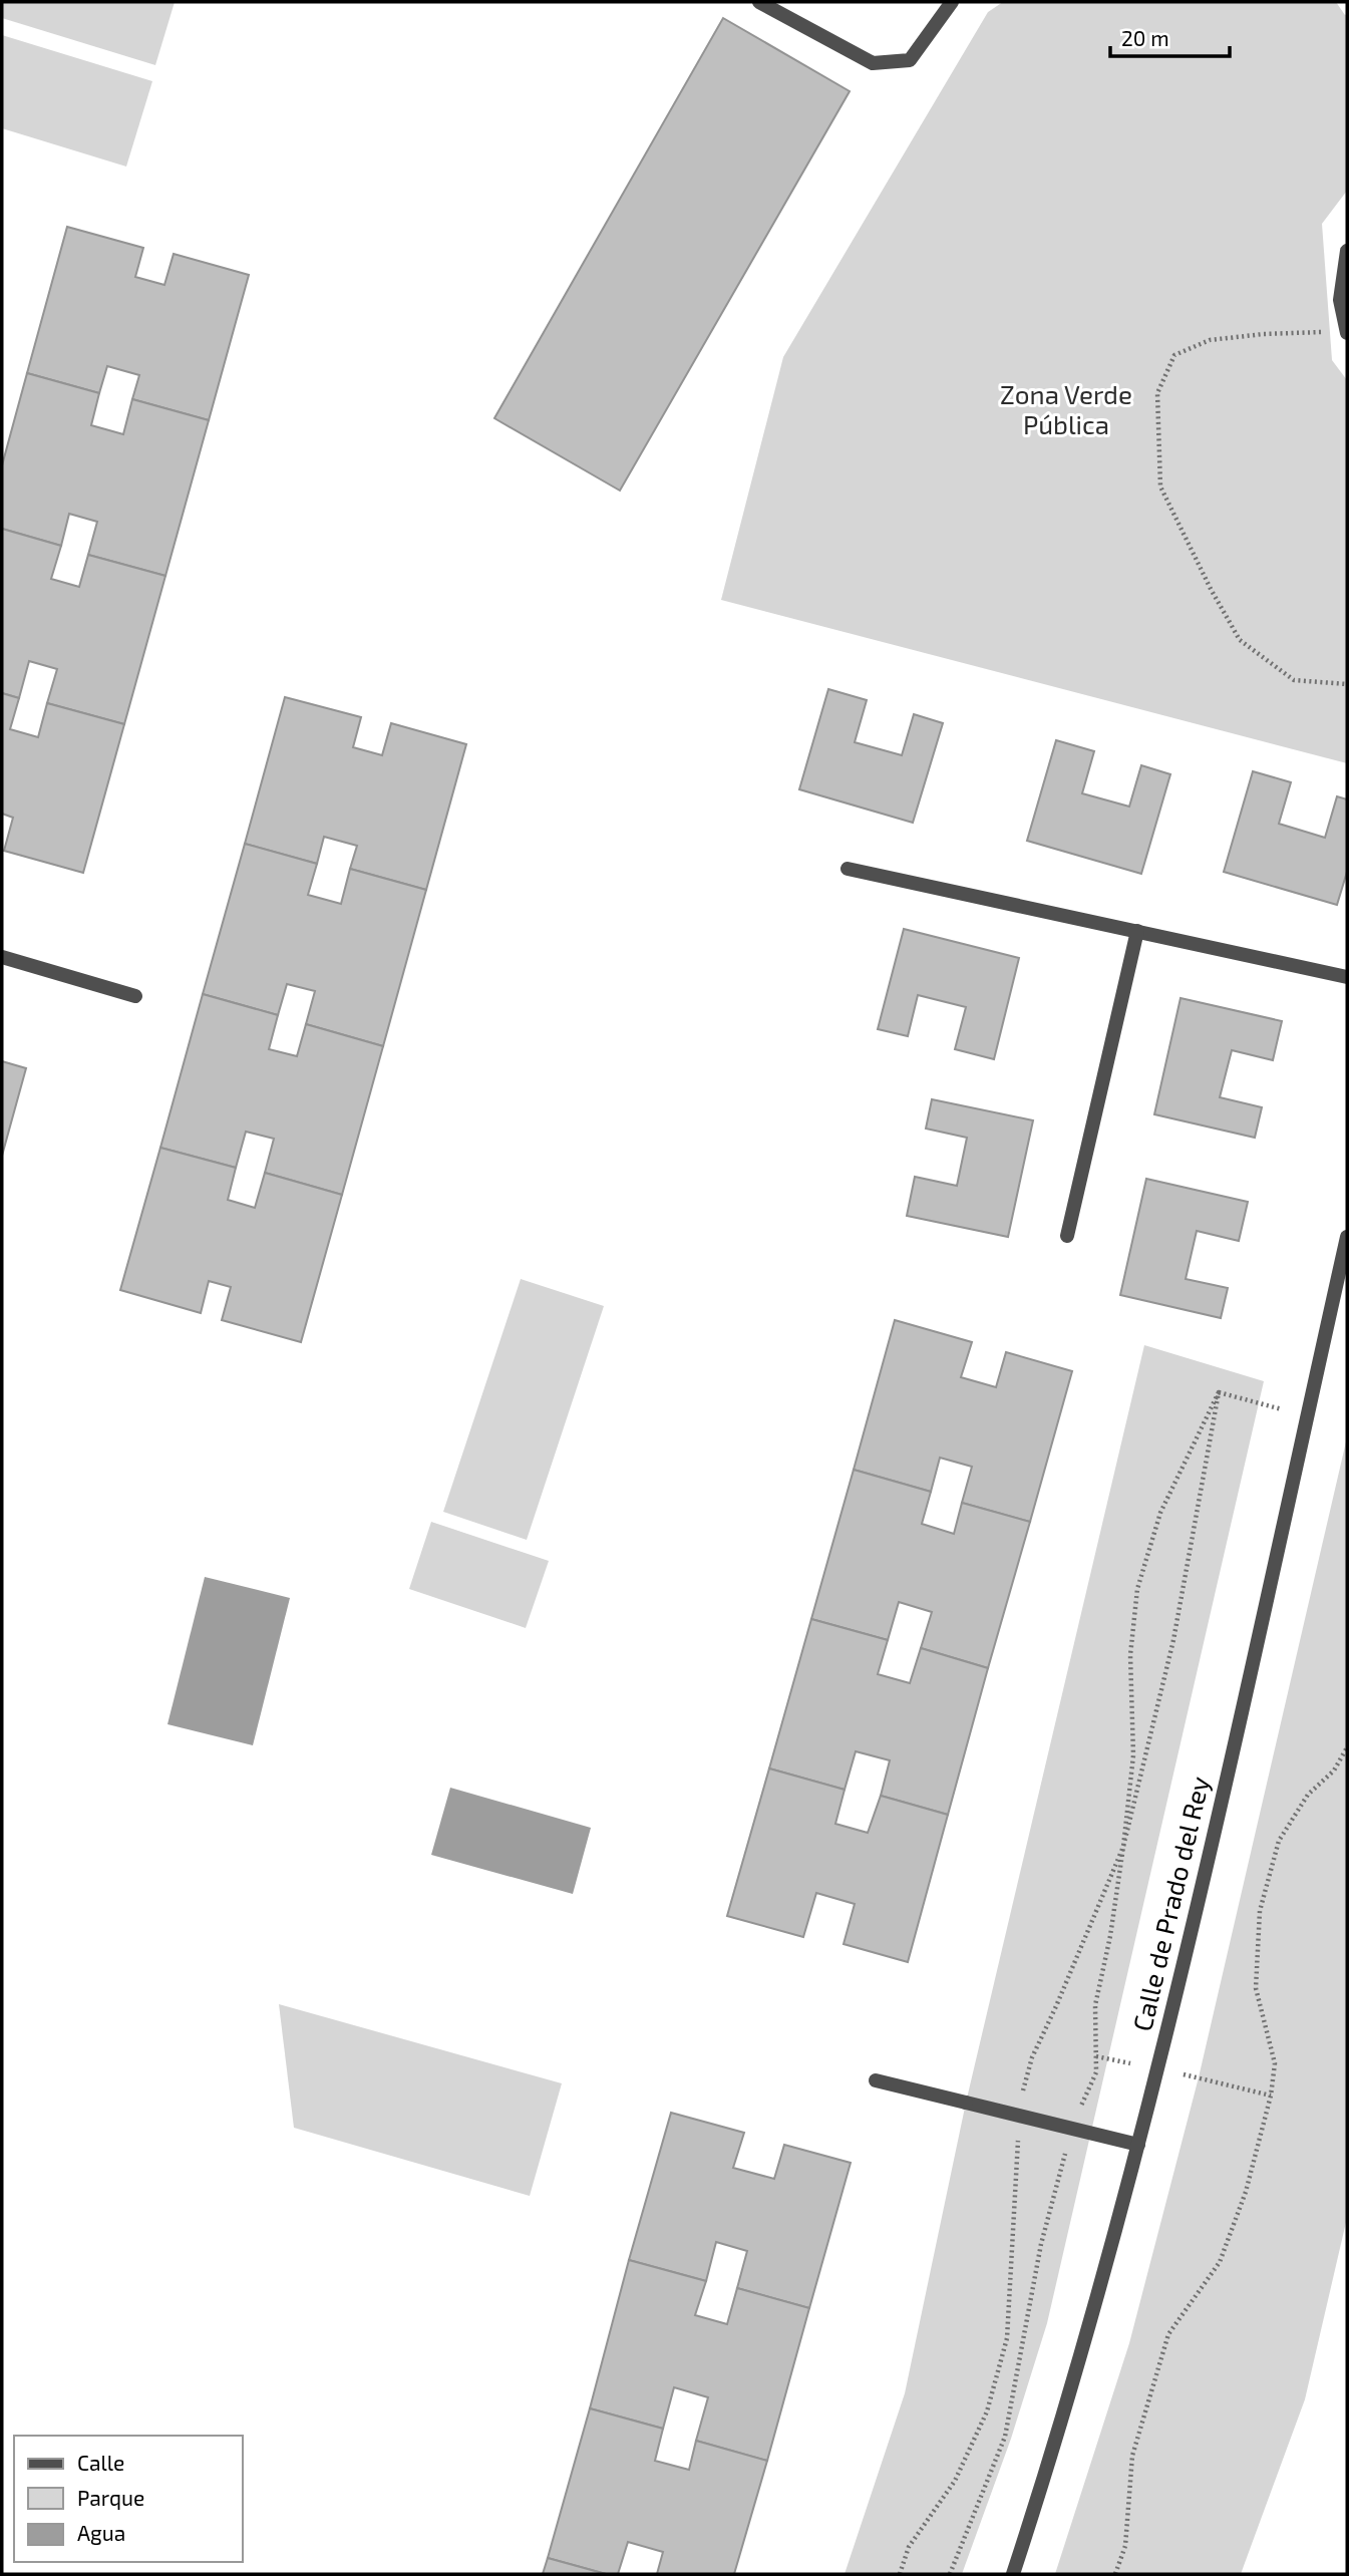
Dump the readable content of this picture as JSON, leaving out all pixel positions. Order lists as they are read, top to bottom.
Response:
{
  "streets": {
    "street": ["Calle de Prado del Rey"]
  },
  "parks": ["Zona Verde Pública"],
  "legend": ["Calle", "Parque", "Agua"],
  "scale_bar": "20 m"
}
